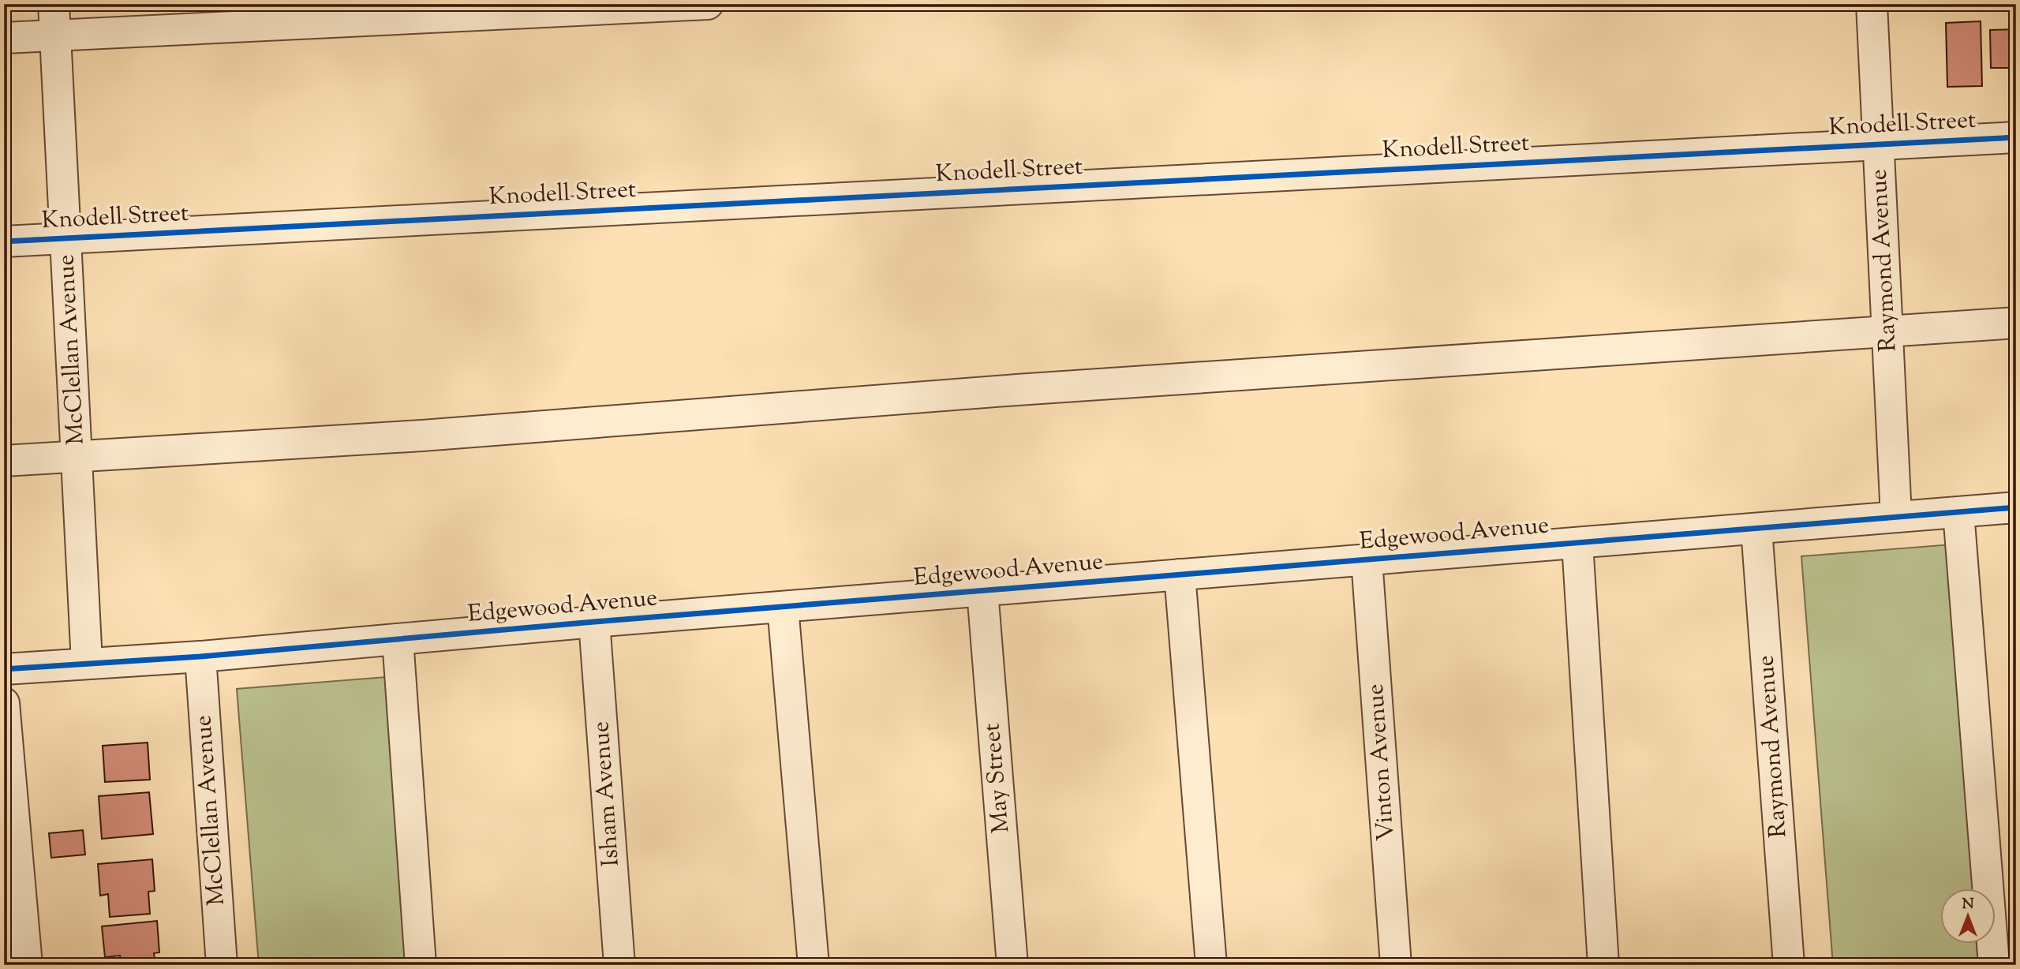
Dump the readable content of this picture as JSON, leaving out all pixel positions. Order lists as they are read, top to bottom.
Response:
{
  "streets": {
    "street": [
      "Knodell Street",
      "Raymond Avenue",
      "McClellan Avenue",
      "Edgewood Avenue",
      "Vinton Avenue",
      "May Street",
      "Isham Avenue"
    ]
  },
  "crossings": [
    ["Knodell Street", "Raymond Avenue"],
    ["Knodell Street", "McClellan Avenue"],
    ["Raymond Avenue", "Edgewood Avenue"],
    ["McClellan Avenue", "Edgewood Avenue"],
    ["Edgewood Avenue", "Vinton Avenue"],
    ["Edgewood Avenue", "May Street"],
    ["Edgewood Avenue", "Isham Avenue"]
  ],
  "north": "top"
}
